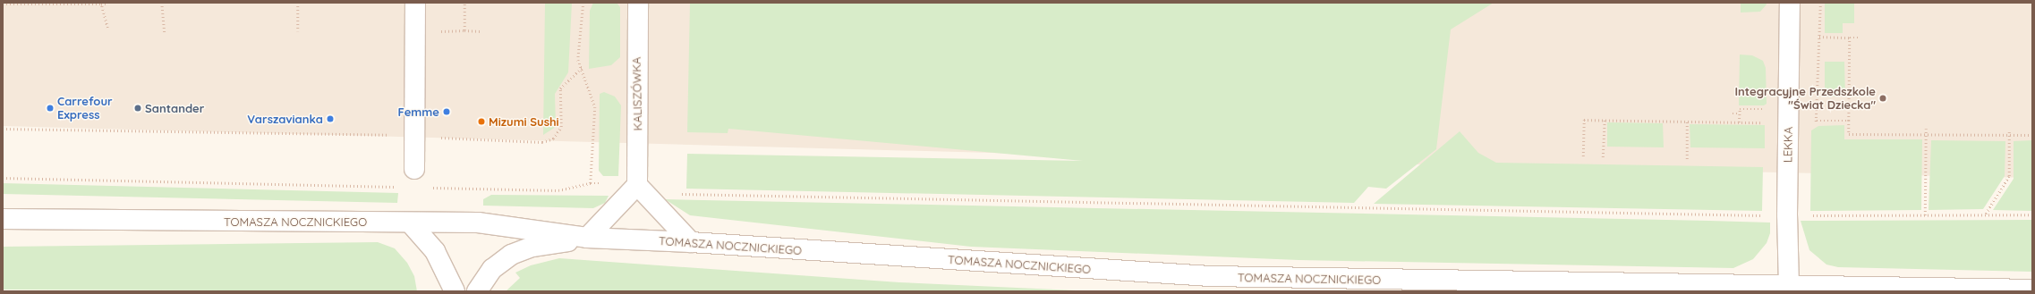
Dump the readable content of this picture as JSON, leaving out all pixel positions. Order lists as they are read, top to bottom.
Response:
{
  "streets": {
    "street": ["KALISZÓWKA", "LEKKA", "TOMASZA NOCZNICKIEGO"]
  },
  "crossings": [
    ["LEKKA", "TOMASZA NOCZNICKIEGO"]
  ],
  "places": [
    "Integracyjne Przedszkole \"Świat Dziecka\"",
    "Carrefour Express",
    "Santander",
    "Femme",
    "Varszavianka",
    "Mizumi Sushi"
  ]
}
